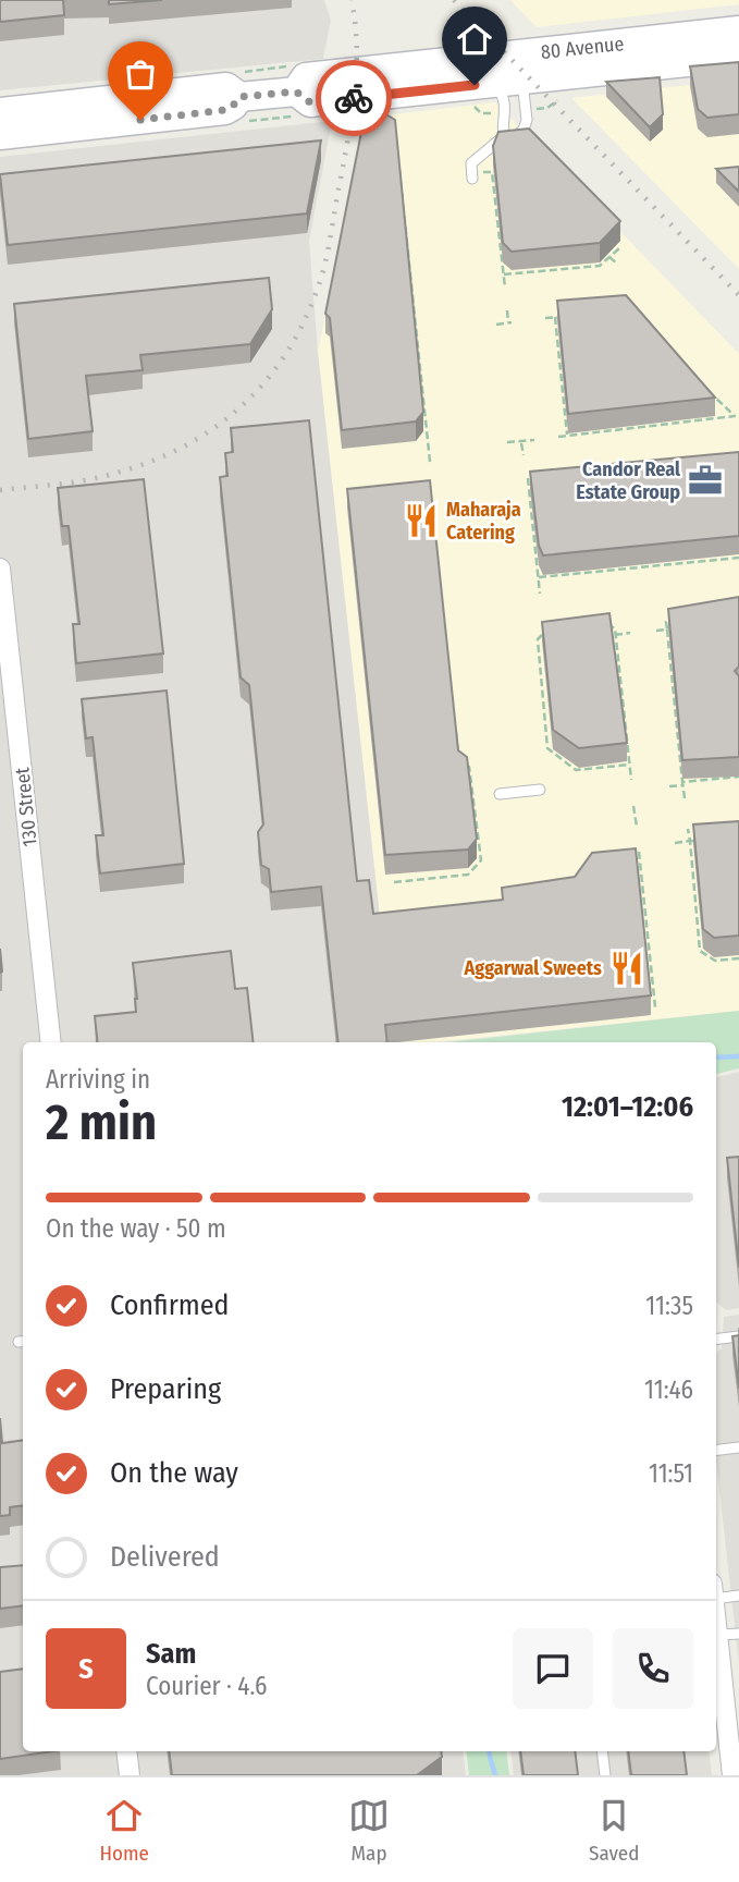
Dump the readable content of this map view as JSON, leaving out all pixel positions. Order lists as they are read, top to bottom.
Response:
{
  "streets": {
    "main road": ["80 Avenue"],
    "street": ["130 Street"]
  },
  "places": {
    "office": ["Candor Real Estate Group"],
    "restaurant": ["Maharaja Catering", "Aggarwal Sweets"]
  },
  "page": {
    "heading": ["2 min", "Arriving in", "12:01–12:06"],
    "panel": ["Sam", "Courier · 4.6"],
    "bar": "On the way · 50 m",
    "list": [
      ["Confirmed", "11:35"],
      ["Preparing", "11:46"],
      ["On the way", "11:51"],
      "Delivered"
    ],
    "round": "S",
    "tabs": ["Home", "Map", "Saved"]
  }
}
